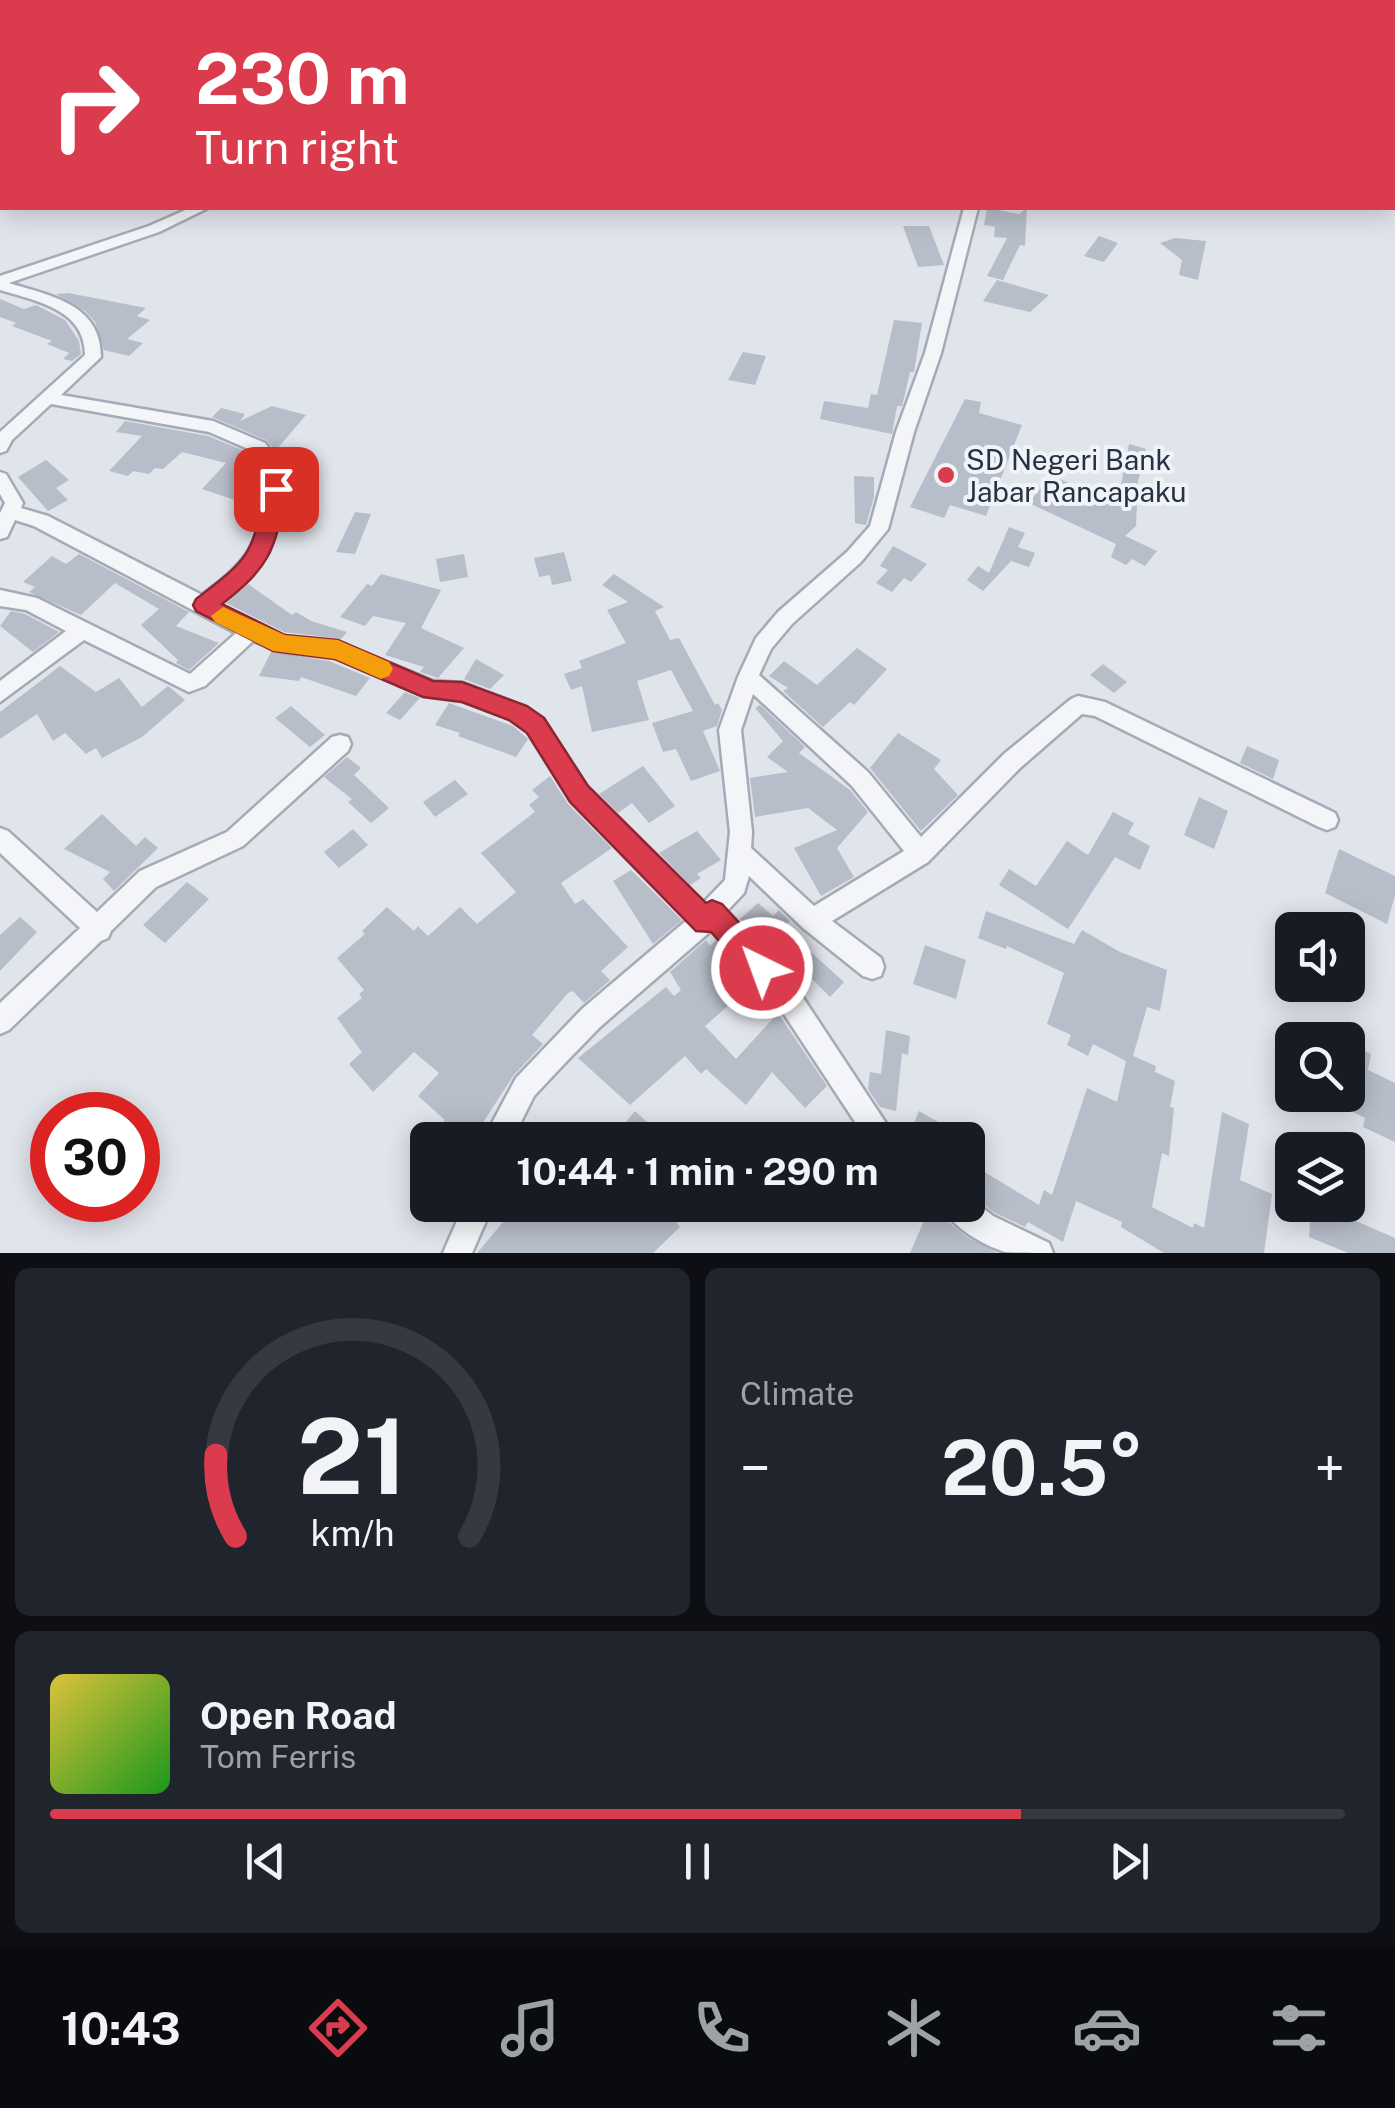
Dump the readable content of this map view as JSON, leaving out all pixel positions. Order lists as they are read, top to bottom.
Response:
{
  "places": ["SD Negeri Bank Jabar Rancapaku"],
  "page": {
    "turn": ["230 m", "Turn right"],
    "limit": "30",
    "trip": "10:44 · 1 min · 290 m",
    "tile": "Climate",
    "heat": ["−", "20.5°", "+"],
    "song": ["Open Road", "Tom Ferris"],
    "tabs": "10:43",
    "gauge": ["21", "km/h"]
  }
}
